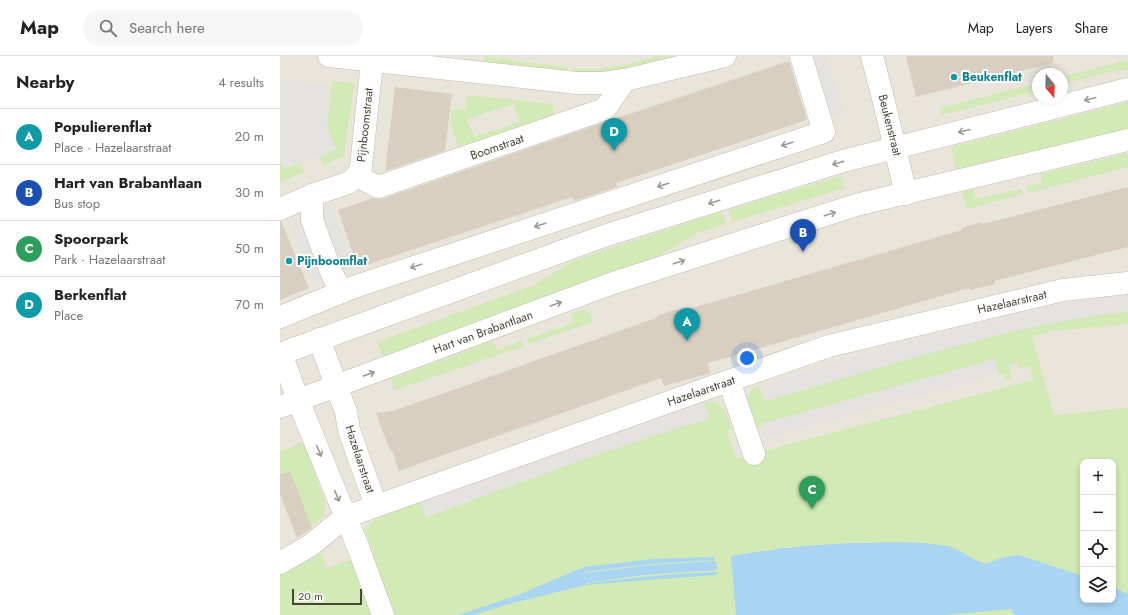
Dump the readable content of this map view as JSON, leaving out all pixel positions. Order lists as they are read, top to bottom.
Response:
{
  "streets": {
    "street": [
      "Pijnboomstraat",
      "Beukenstraat",
      "Boomstraat",
      "Hazelaarstraat",
      "Hart van Brabantlaan"
    ]
  },
  "crossings": [
    ["Pijnboomstraat", "Boomstraat"],
    ["Beukenstraat", "Hart van Brabantlaan"],
    ["Hazelaarstraat", "Hart van Brabantlaan"]
  ],
  "places": ["Beukenflat", "Pijnboomflat"],
  "scale_bar": "20 m",
  "north": "bottom",
  "page": {
    "header": "Map",
    "search": "Search here",
    "nav": ["Map", "Layers", "Share"],
    "heading": ["Nearby", "4 results"],
    "list": [
      {
        "mark": "A",
        "name": "Populierenflat",
        "note": "Place · Hazelaarstraat",
        "value": "20 m"
      },
      {
        "mark": "B",
        "name": "Hart van Brabantlaan",
        "note": "Bus stop",
        "value": "30 m"
      },
      {
        "mark": "C",
        "name": "Spoorpark",
        "note": "Park · Hazelaarstraat",
        "value": "50 m"
      },
      {
        "mark": "D",
        "name": "Berkenflat",
        "note": "Place",
        "value": "70 m"
      }
    ],
    "pins": [
      "D",
      "B",
      "A",
      "C"
    ],
    "map_buttons": ["+", "−"],
    "scale": "20 m"
  }
}
